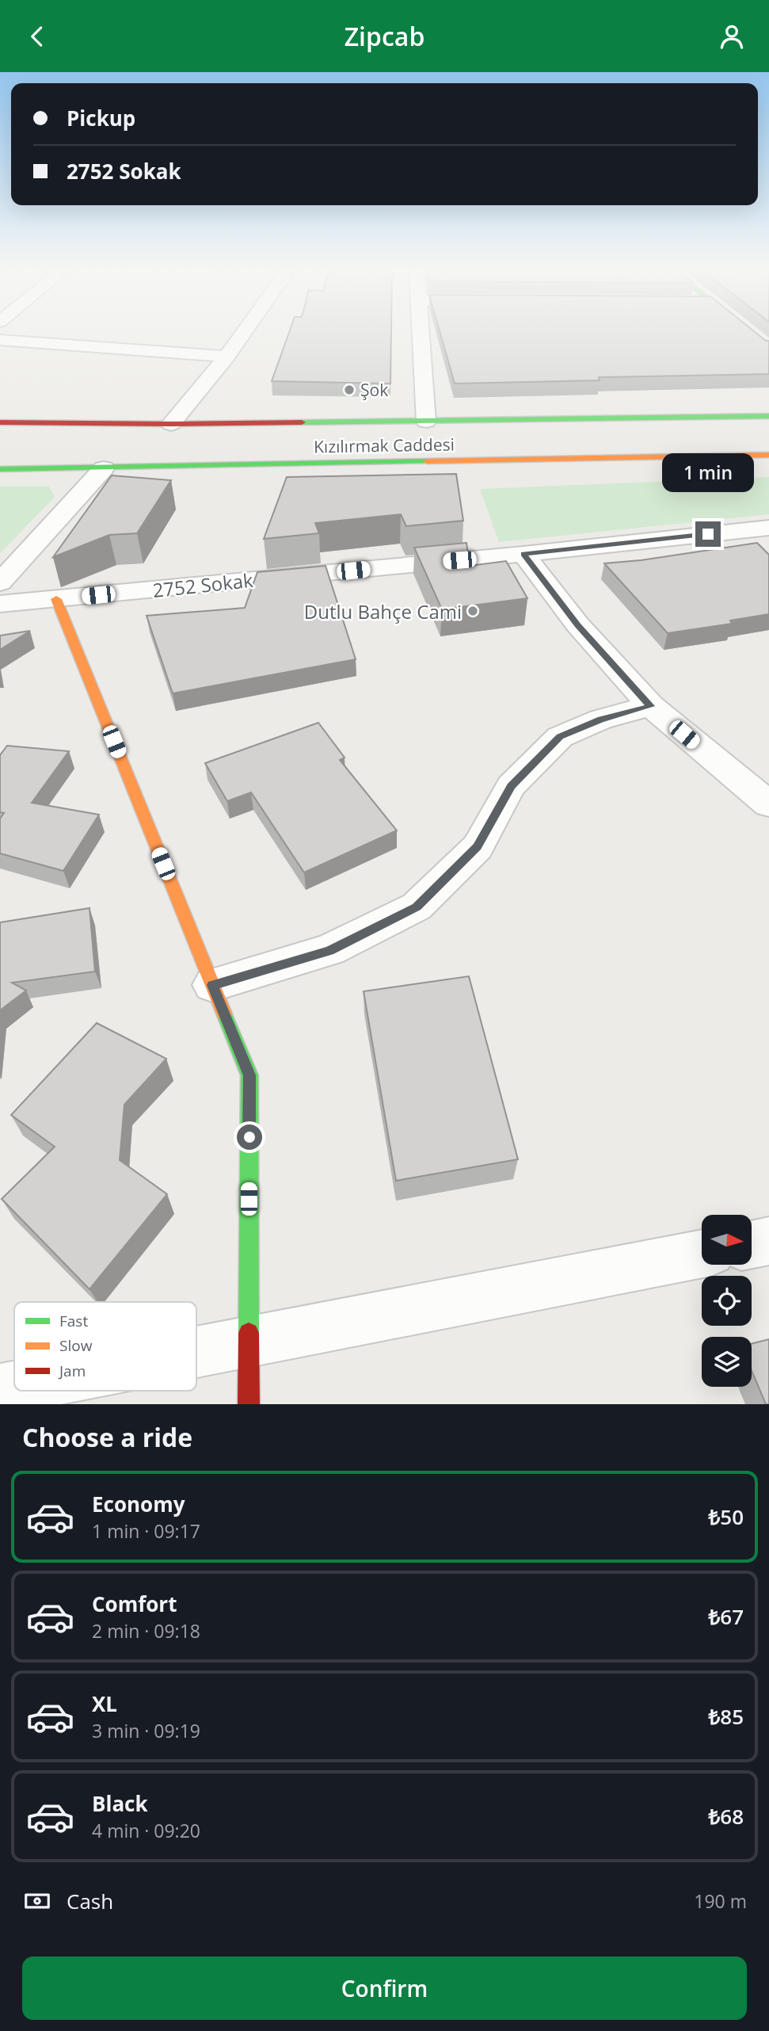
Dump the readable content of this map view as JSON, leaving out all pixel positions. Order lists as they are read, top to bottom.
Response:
{
  "streets": {
    "main road": ["Kızılırmak Caddesi"],
    "street": ["2752 Sokak"]
  },
  "places": ["Şok", "Dutlu Bahçe Cami"],
  "legend": ["Fast", "Slow", "Jam"],
  "north": "right",
  "page": {
    "header": "Zipcab",
    "banner": ["Pickup", "2752 Sokak"],
    "bubble": "1 min",
    "heading": "Choose a ride",
    "list": [
      {
        "name": "Economy",
        "note": "1 min · 09:17",
        "value": "₺50"
      },
      {
        "name": "Comfort",
        "note": "2 min · 09:18",
        "value": "₺67"
      },
      {
        "name": "XL",
        "note": "3 min · 09:19",
        "value": "₺85"
      },
      {
        "name": "Black",
        "note": "4 min · 09:20",
        "value": "₺68"
      }
    ],
    "pay": ["Cash", "190 m"],
    "buttons": "Confirm"
  }
}
